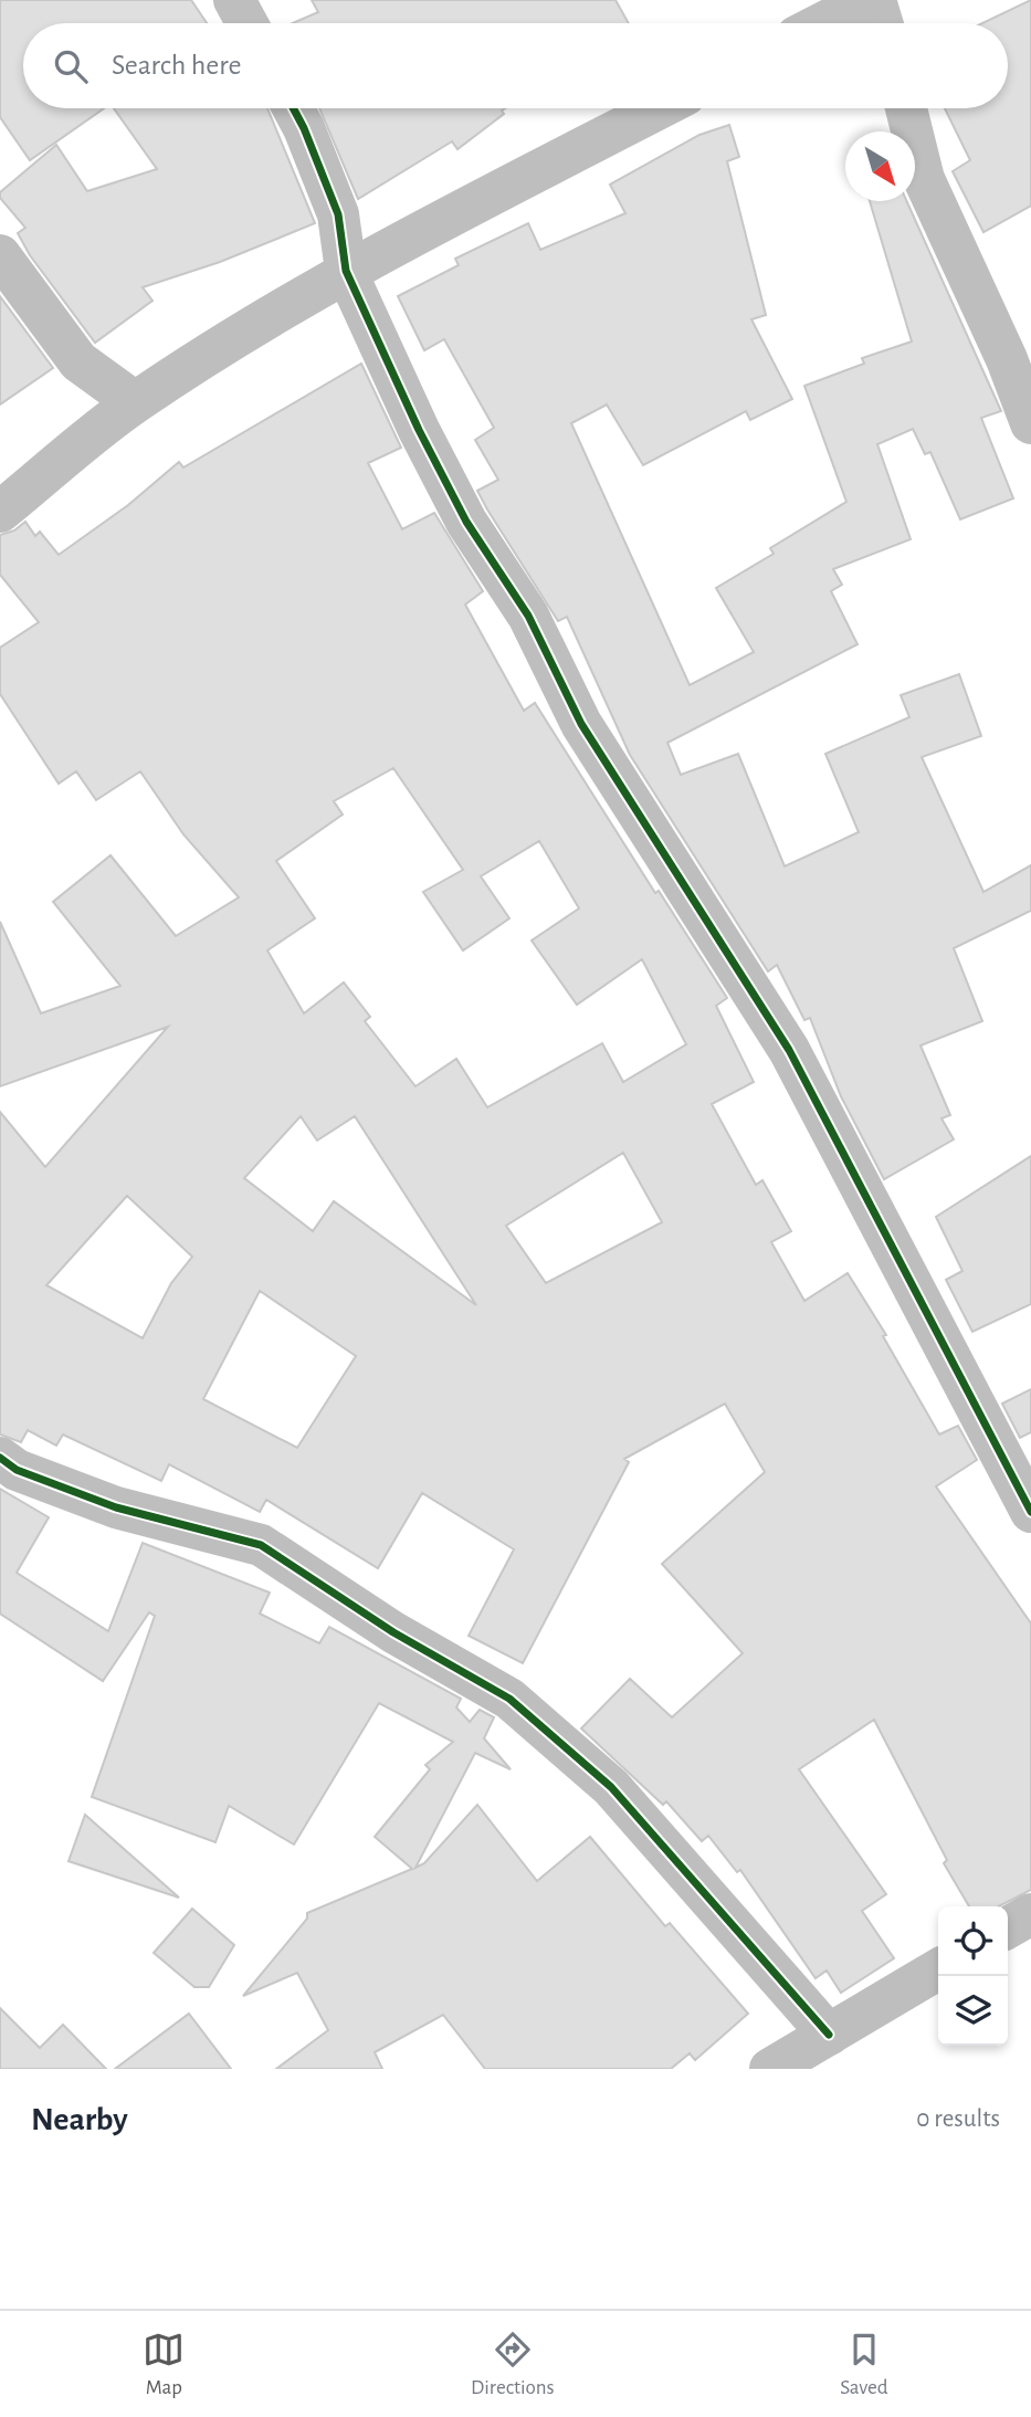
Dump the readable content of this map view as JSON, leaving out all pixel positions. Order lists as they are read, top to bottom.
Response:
{
  "north": "bottom right",
  "page": {
    "search": "Search here",
    "heading": ["Nearby", "0 results"],
    "nav": ["Map", "Directions", "Saved"]
  }
}
